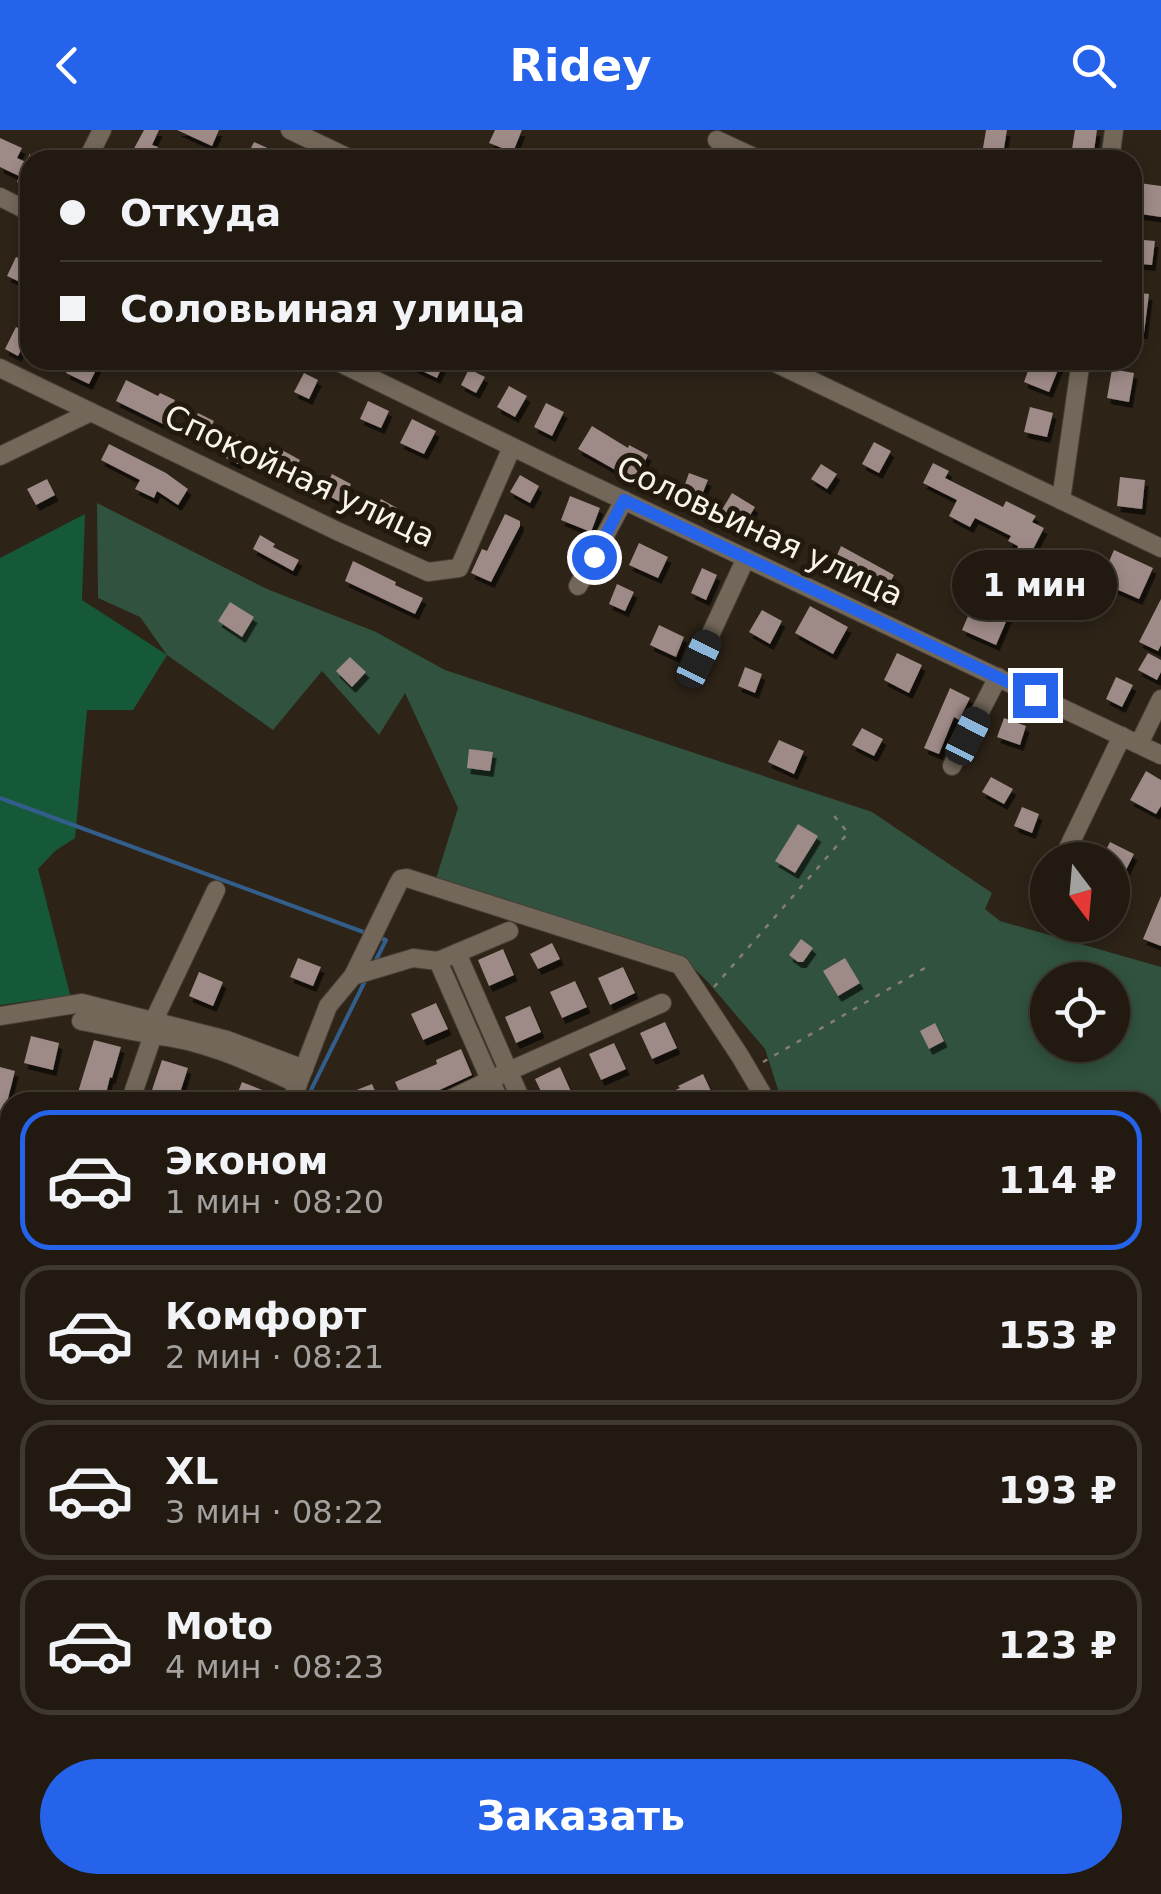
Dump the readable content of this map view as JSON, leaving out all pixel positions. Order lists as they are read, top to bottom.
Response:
{
  "streets": {
    "street": ["Спокойная улица", "Соловьиная улица"]
  },
  "crossings": [
    ["Спокойная улица", "Соловьиная улица"]
  ],
  "north": "bottom",
  "page": {
    "header": "Ridey",
    "banner": ["Откуда", "Соловьиная улица"],
    "bubble": "1 мин",
    "list": [
      {
        "name": "Эконом",
        "note": "1 мин · 08:20",
        "value": "114 ₽"
      },
      {
        "name": "Комфорт",
        "note": "2 мин · 08:21",
        "value": "153 ₽"
      },
      {
        "name": "XL",
        "note": "3 мин · 08:22",
        "value": "193 ₽"
      },
      {
        "name": "Moto",
        "note": "4 мин · 08:23",
        "value": "123 ₽"
      }
    ],
    "buttons": "Заказать"
  }
}
